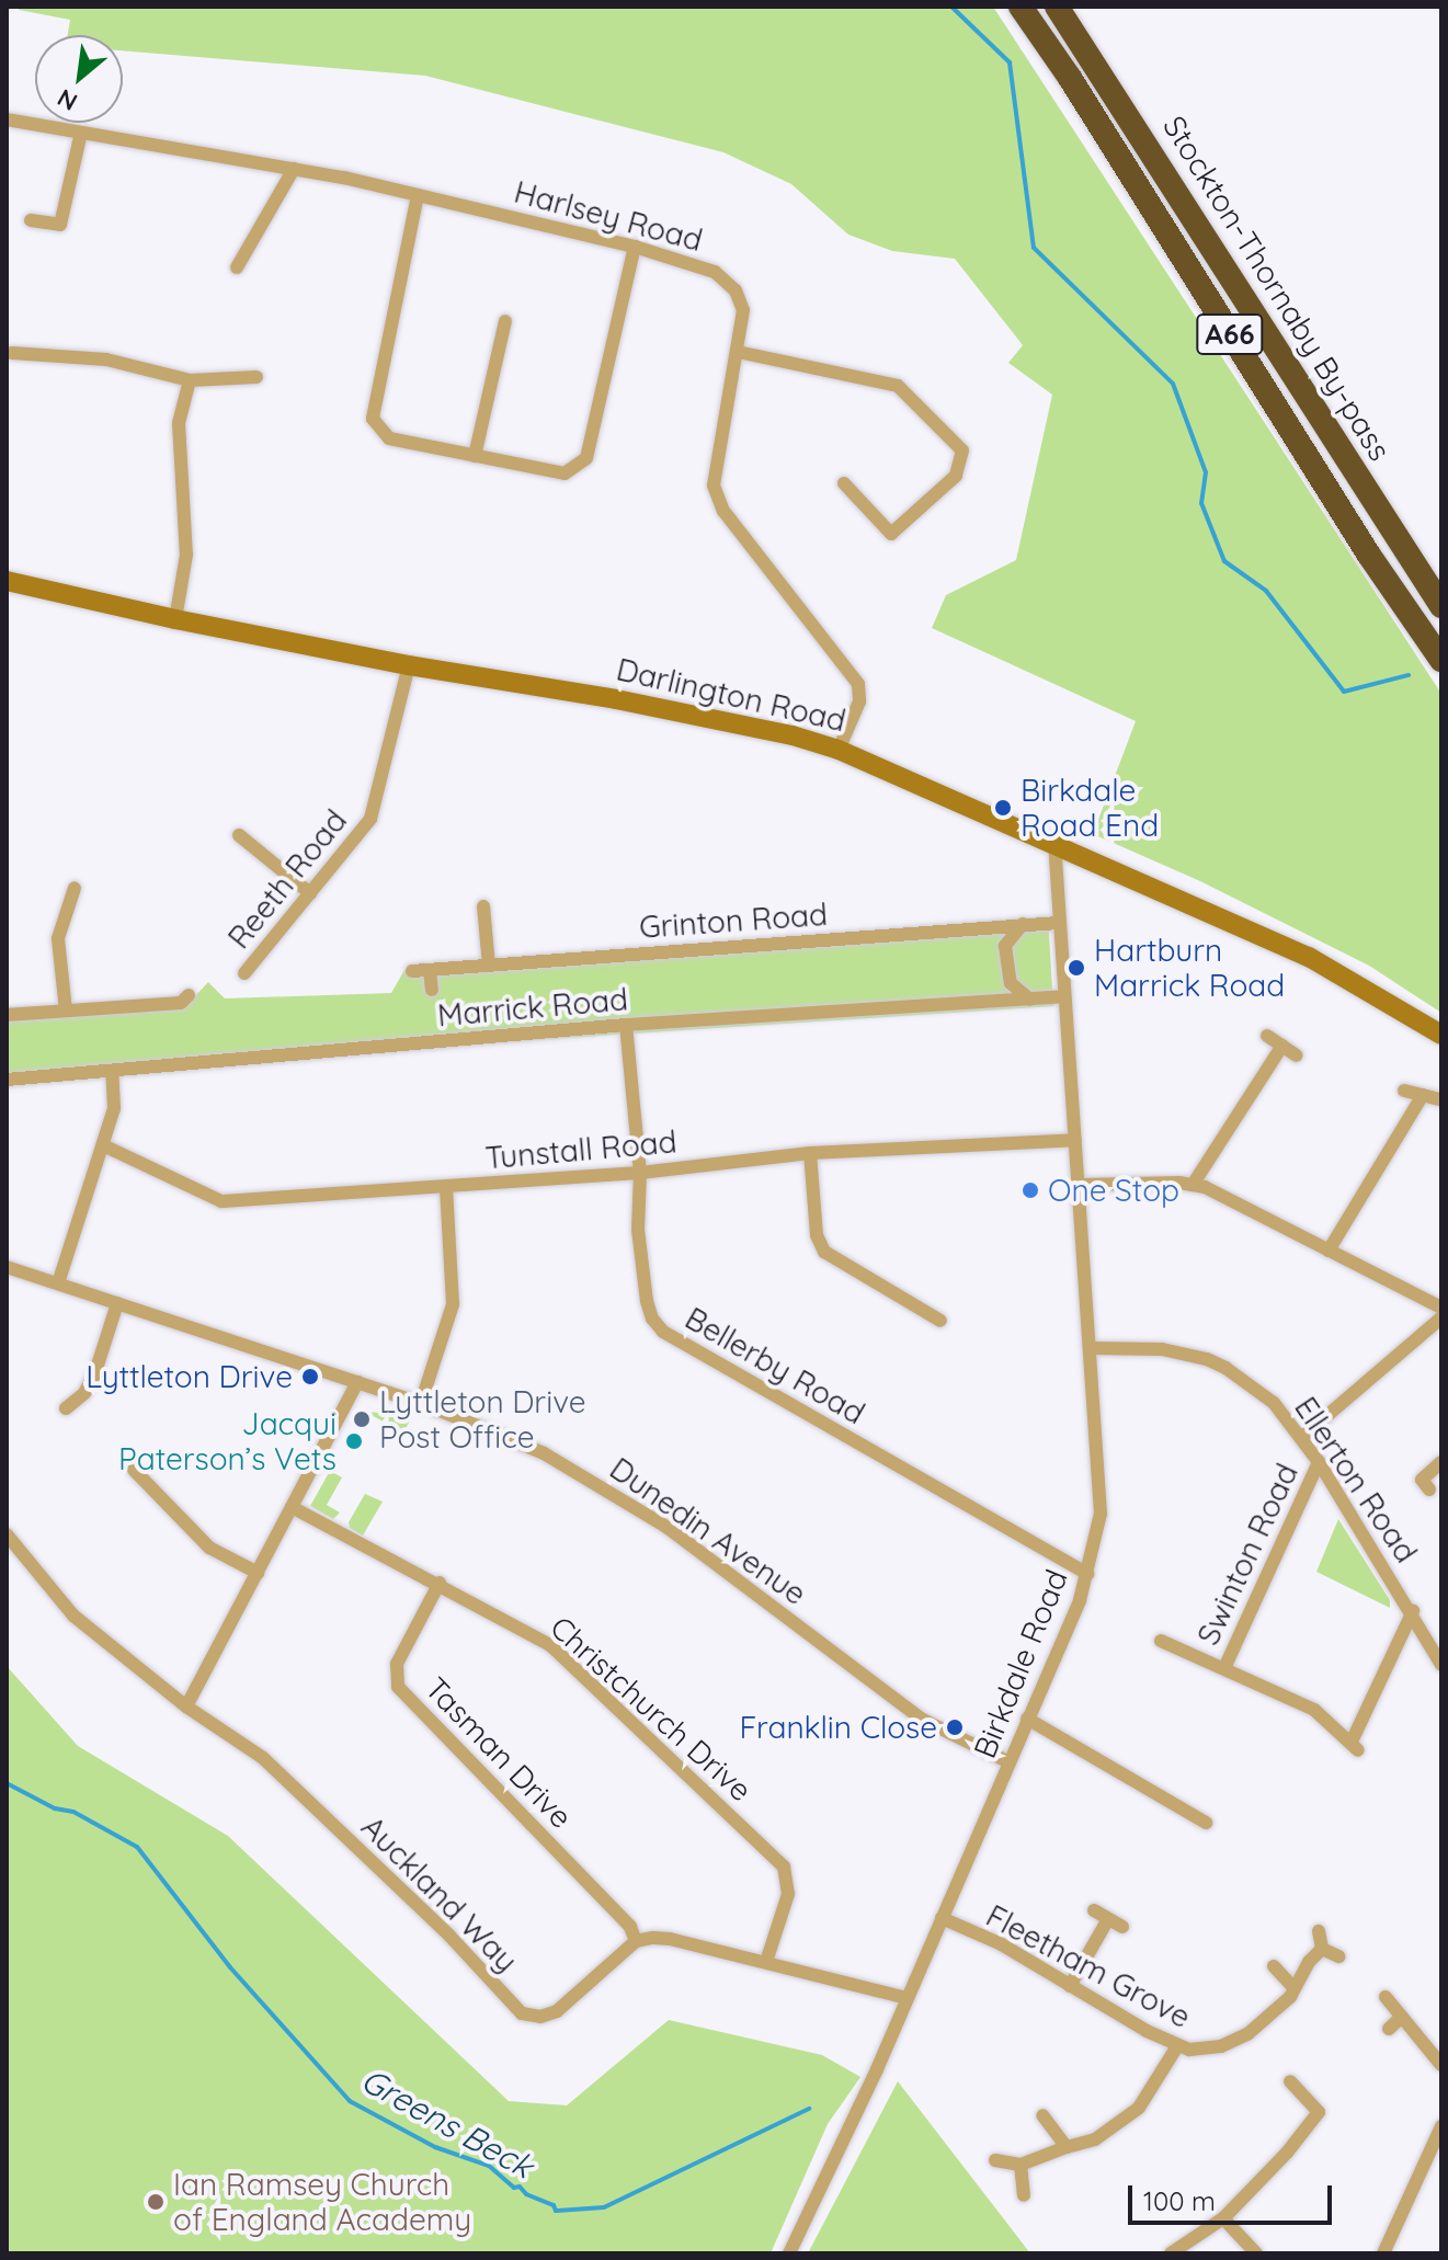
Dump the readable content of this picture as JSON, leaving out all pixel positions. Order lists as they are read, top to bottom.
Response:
{
  "streets": {
    "highway": ["Stockton-Thornaby By-pass", "A66"],
    "street": [
      "Harlsey Road",
      "Darlington Road",
      "Reeth Road",
      "Grinton Road",
      "Marrick Road",
      "Tunstall Road",
      "Bellerby Road",
      "Ellerton Road",
      "Dunedin Avenue",
      "Swinton Road",
      "Birkdale Road",
      "Christchurch Drive",
      "Tasman Drive",
      "Auckland Way",
      "Fleetham Grove"
    ]
  },
  "crossings": [
    ["Harlsey Road", "Darlington Road"],
    ["Darlington Road", "Reeth Road"],
    ["Darlington Road", "Birkdale Road"],
    ["Grinton Road", "Birkdale Road"],
    ["Marrick Road", "Bellerby Road"],
    ["Marrick Road", "Birkdale Road"],
    ["Tunstall Road", "Bellerby Road"],
    ["Tunstall Road", "Birkdale Road"],
    ["Bellerby Road", "Birkdale Road"],
    ["Ellerton Road", "Swinton Road"],
    ["Ellerton Road", "Birkdale Road"],
    ["Dunedin Avenue", "Birkdale Road"],
    ["Birkdale Road", "Fleetham Grove"],
    ["Christchurch Drive", "Tasman Drive"],
    ["Tasman Drive", "Auckland Way"]
  ],
  "water": ["Greens Beck"],
  "places": [
    "Birkdale Road End",
    "Hartburn Marrick Road",
    "One Stop",
    "Lyttleton Drive",
    "Lyttleton Drive Post Office",
    "Jacqui Paterson’s Vets",
    "Franklin Close",
    "Ian Ramsey Church of England Academy"
  ],
  "scale_bar": "100 m",
  "north": "bottom left"
}
